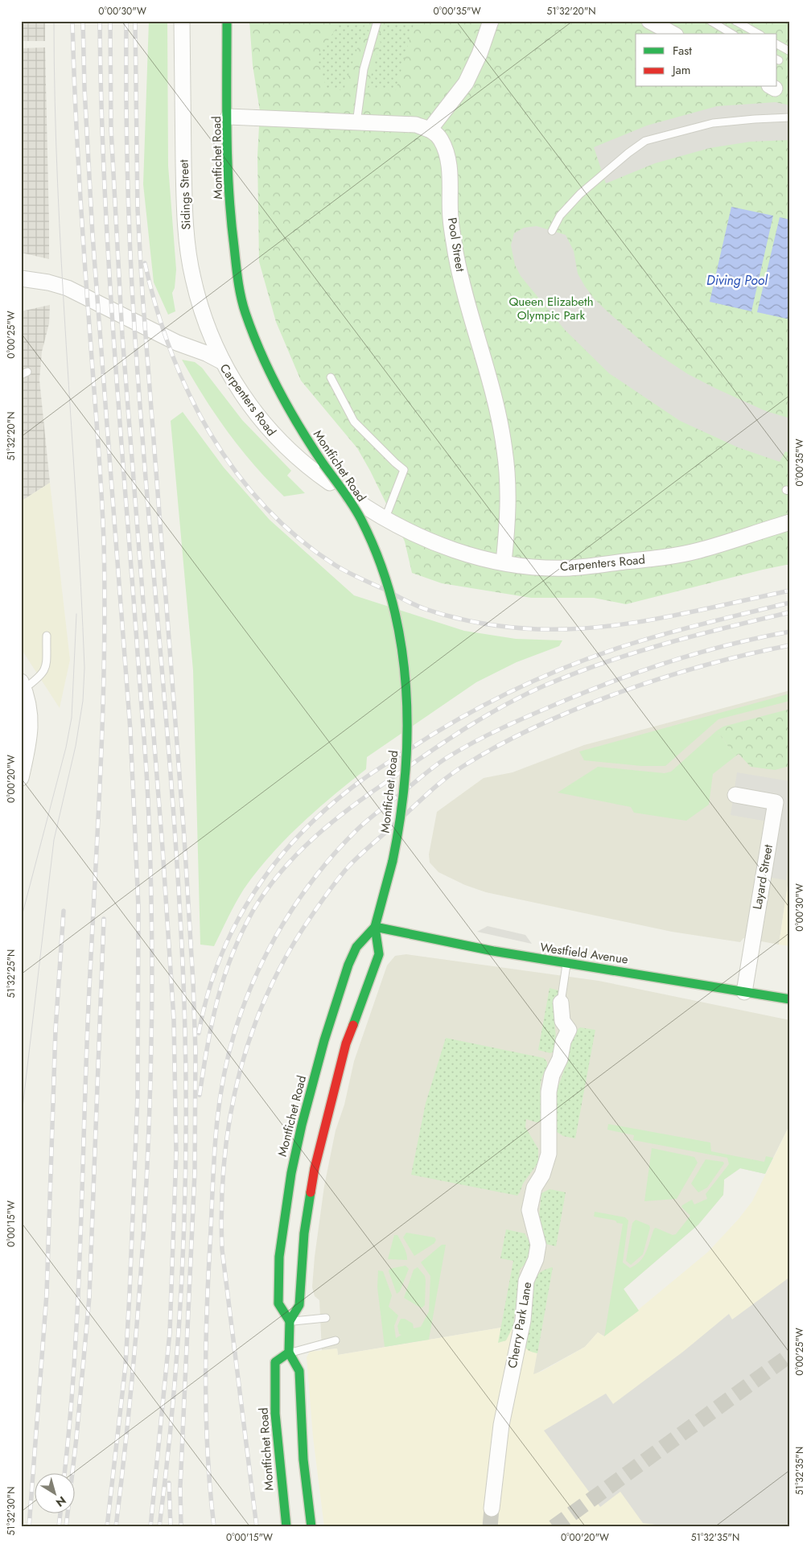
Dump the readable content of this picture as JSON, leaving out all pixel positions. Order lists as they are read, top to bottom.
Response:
{
  "streets": {
    "street": [
      "Montfichet Road",
      "Sidings Street",
      "Pool Street",
      "Carpenters Road",
      "Layard Street",
      "Westfield Avenue",
      "Cherry Park Lane"
    ]
  },
  "crossings": [
    ["Montfichet Road", "Westfield Avenue"],
    ["Sidings Street", "Carpenters Road"],
    ["Pool Street", "Carpenters Road"],
    ["Layard Street", "Westfield Avenue"]
  ],
  "water": ["Diving Pool"],
  "parks": ["Queen Elizabeth Olympic Park"],
  "legend": ["Fast", "Jam"],
  "north": "bottom right",
  "coordinates": [
    "0°00'30\"W",
    "0°00'35\"W",
    "51°32'20\"N",
    "0°00'25\"W",
    "0°00'20\"W",
    "51°32'25\"N",
    "0°00'15\"W",
    "51°32'35\"N",
    "51°32'30\"N"
  ]
}
